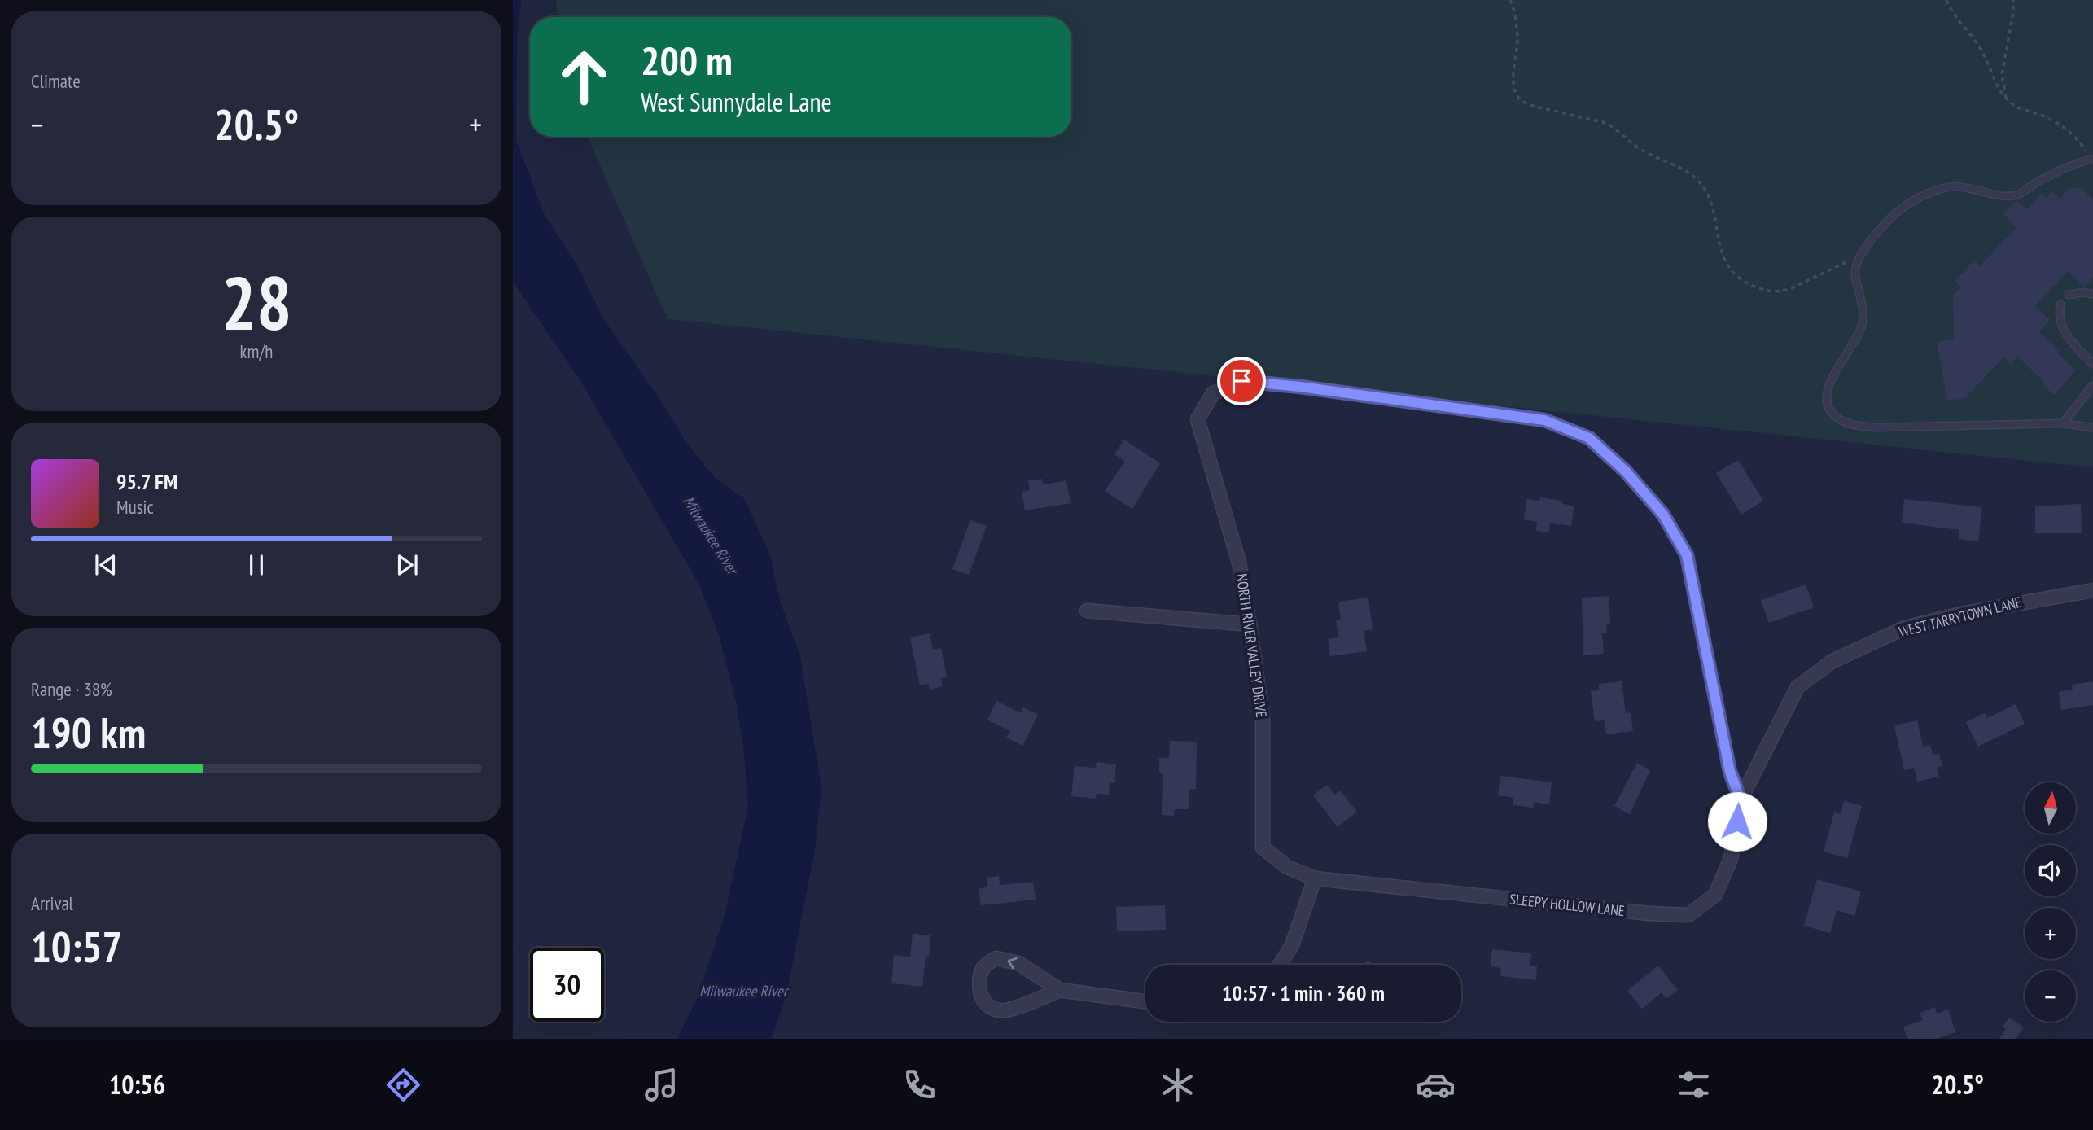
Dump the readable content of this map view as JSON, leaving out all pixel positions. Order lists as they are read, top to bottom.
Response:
{
  "streets": {
    "street": ["WEST TARRYTOWN LANE", "NORTH RIVER VALLEY DRIVE", "SLEEPY HOLLOW LANE"]
  },
  "crossings": [
    ["WEST TARRYTOWN LANE", "NORTH RIVER VALLEY DRIVE"],
    ["WEST TARRYTOWN LANE", "SLEEPY HOLLOW LANE"],
    ["NORTH RIVER VALLEY DRIVE", "SLEEPY HOLLOW LANE"]
  ],
  "water": ["Milwaukee River"],
  "north": "top",
  "page": {
    "tile": [
      "Climate",
      ["28", "km/h"],
      ["Range · 38%", "190 km"],
      ["Arrival", "10:57"]
    ],
    "turn": ["200 m", "West Sunnydale Lane"],
    "heat": ["−", "20.5°", "+"],
    "song": ["95.7 FM", "Music"],
    "map_buttons": ["+", "−"],
    "limit": "30",
    "trip": "10:57 · 1 min · 360 m",
    "tabs": ["10:56", "20.5°"]
  }
}
